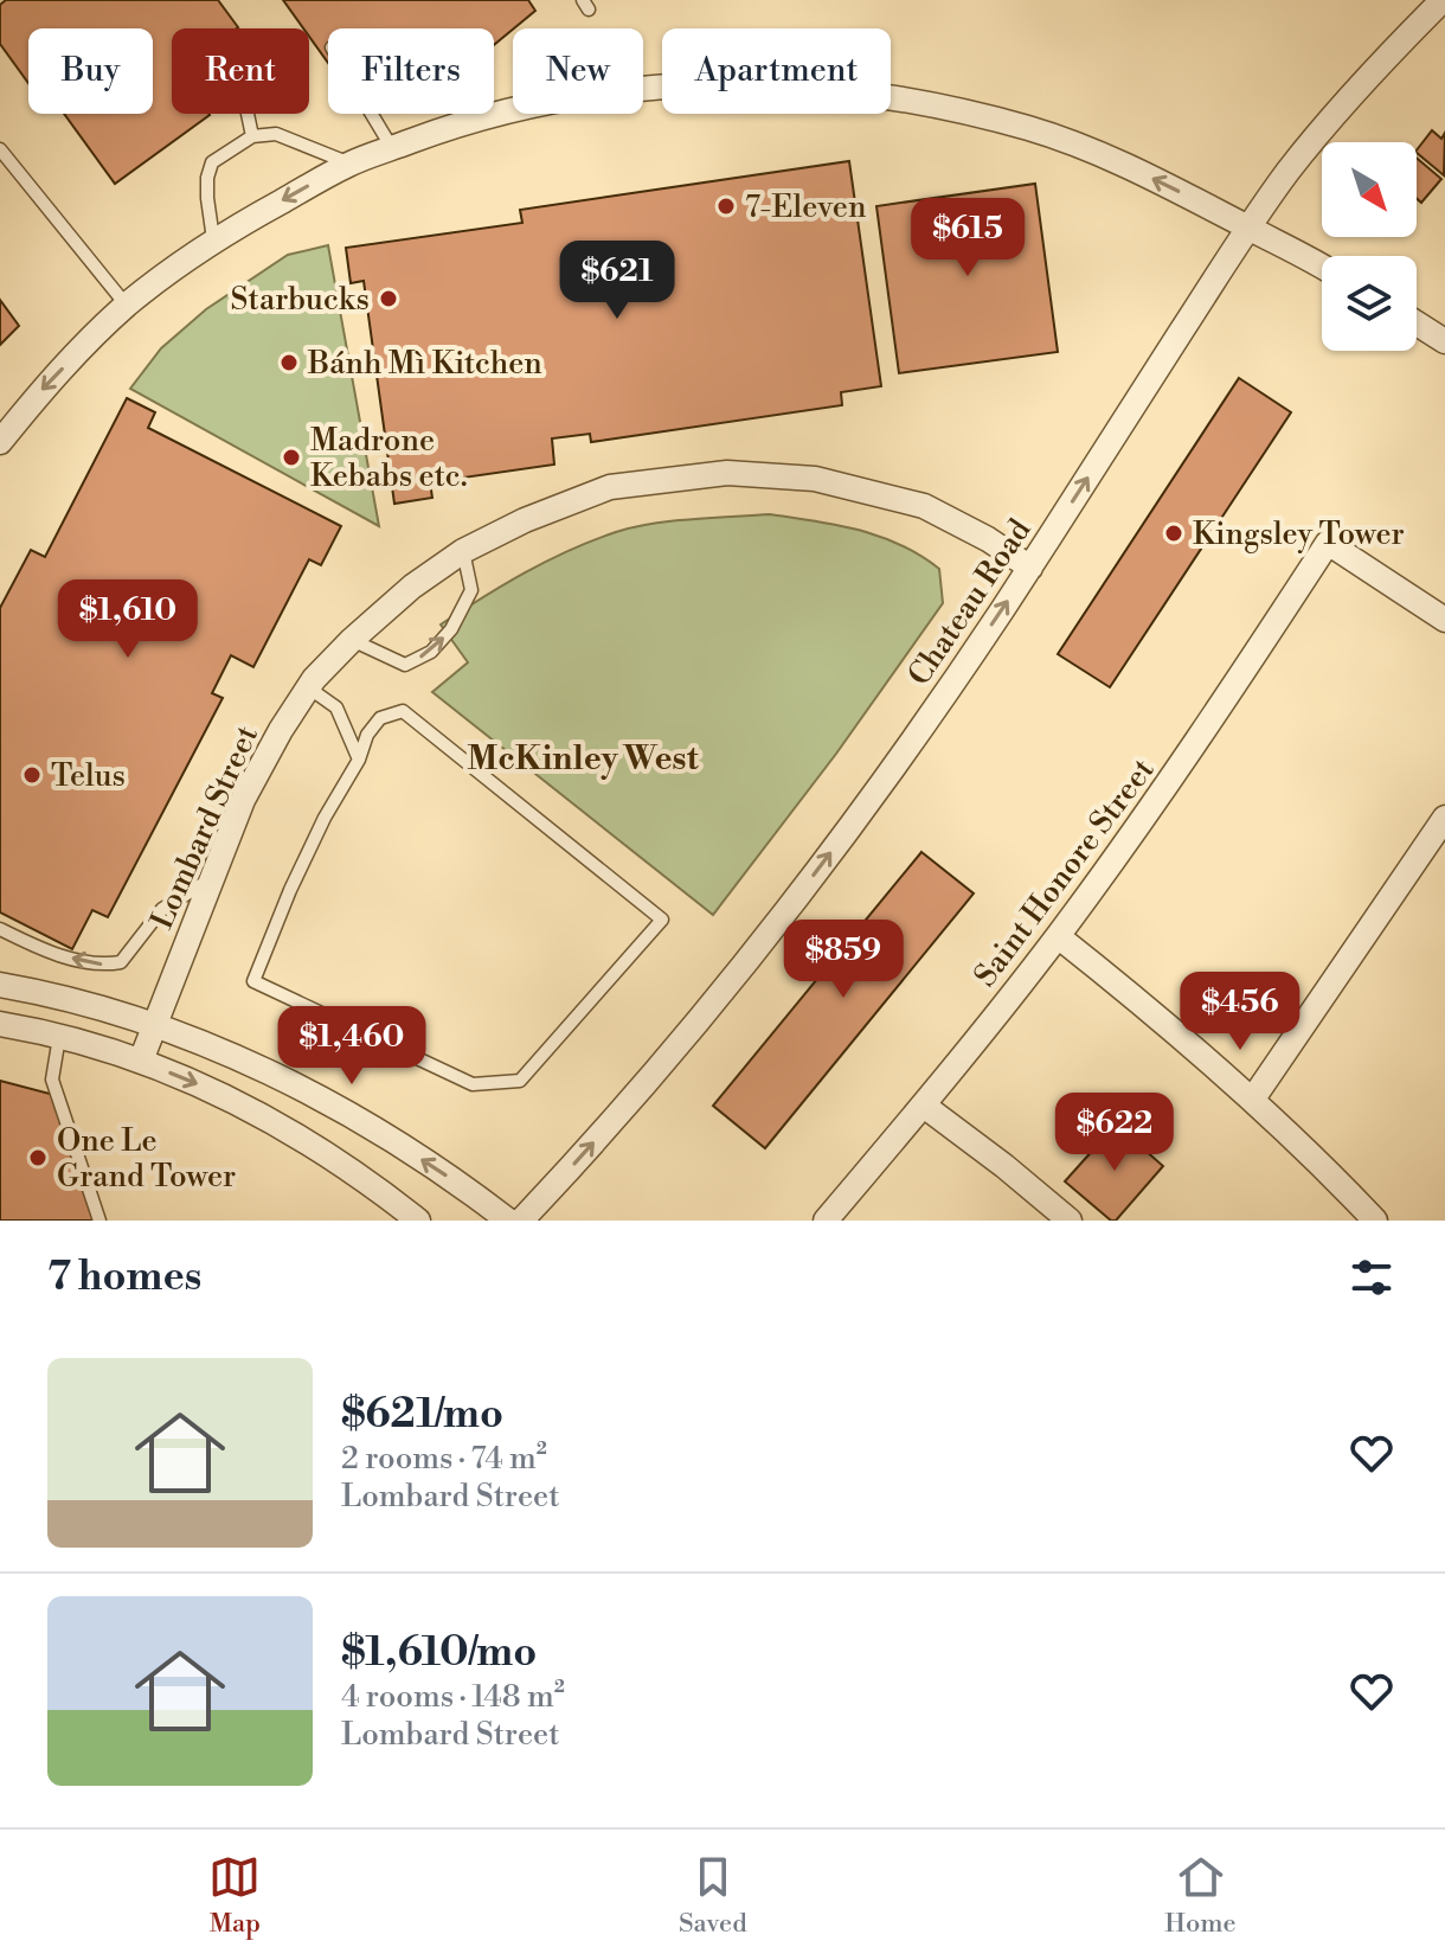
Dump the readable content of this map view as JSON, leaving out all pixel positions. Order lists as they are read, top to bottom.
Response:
{
  "streets": {
    "street": ["Chateau Road", "Lombard Street", "Saint Honore Street"]
  },
  "crossings": [
    ["Chateau Road", "Lombard Street"]
  ],
  "one_way": ["Chateau Road"],
  "districts": ["McKinley West"],
  "places": [
    "7-Eleven",
    "Starbucks",
    "Bánh Mì Kitchen",
    "Madrone Kebabs etc.",
    "Kingsley Tower",
    "Telus",
    "One Le Grand Tower"
  ],
  "north": "bottom right",
  "page": {
    "chip": [
      "Buy",
      "Rent",
      "Filters",
      "New",
      "Apartment"
    ],
    "price": [
      "$615",
      "$621",
      "$1,610",
      "$859",
      "$456",
      "$1,460",
      "$622"
    ],
    "heading": "7 homes",
    "list": [
      {
        "name": "$621/mo",
        "note": "2 rooms · 74 m² · Lombard Street"
      },
      {
        "name": "$1,610/mo",
        "note": "4 rooms · 148 m² · Lombard Street"
      }
    ],
    "tabs": ["Map", "Saved", "Home"]
  }
}
